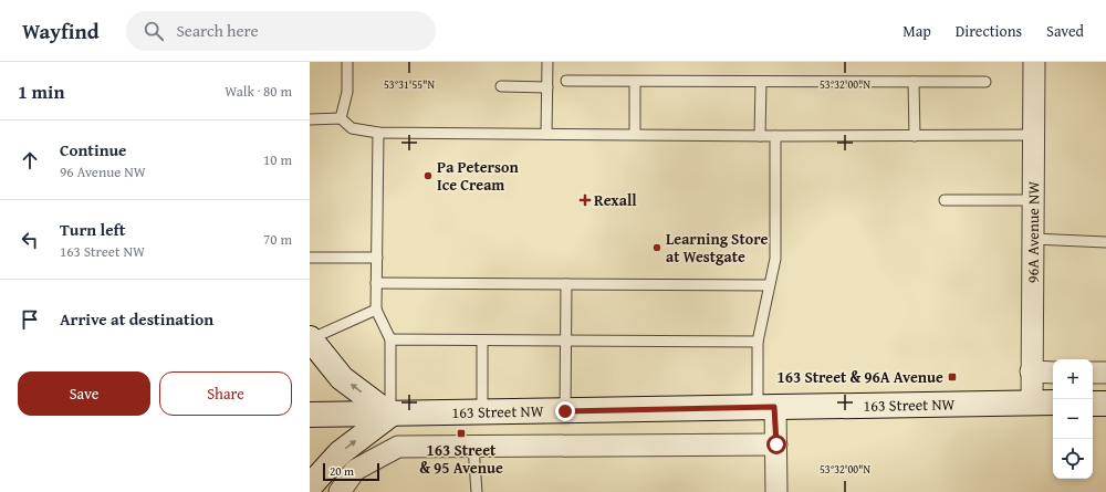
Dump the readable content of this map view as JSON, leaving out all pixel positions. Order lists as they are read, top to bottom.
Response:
{
  "streets": {
    "main road": ["163 Street NW"],
    "street": ["96A Avenue NW"]
  },
  "crossings": [
    ["96A Avenue NW", "163 Street NW"]
  ],
  "places": {
    "other": ["Pa Peterson Ice Cream", "Learning Store at Westgate"],
    "health": ["Rexall"],
    "transit": ["163 Street & 96A Avenue", "163 Street & 95 Avenue"]
  },
  "scale_bar": "20 m",
  "page": {
    "header": "Wayfind",
    "search": "Search here",
    "nav": ["Map", "Directions", "Saved"],
    "heading": ["1 min", "Walk · 80 m"],
    "list": [
      ["Continue", "96 Avenue NW", "10 m"],
      ["Turn left", "163 Street NW", "70 m"],
      "Arrive at destination"
    ],
    "buttons": ["Save", "Share"],
    "map_buttons": ["+", "−"],
    "scale": "20 m"
  },
  "coordinates": ["53°31'55\"N", "53°32'00\"N"]
}
